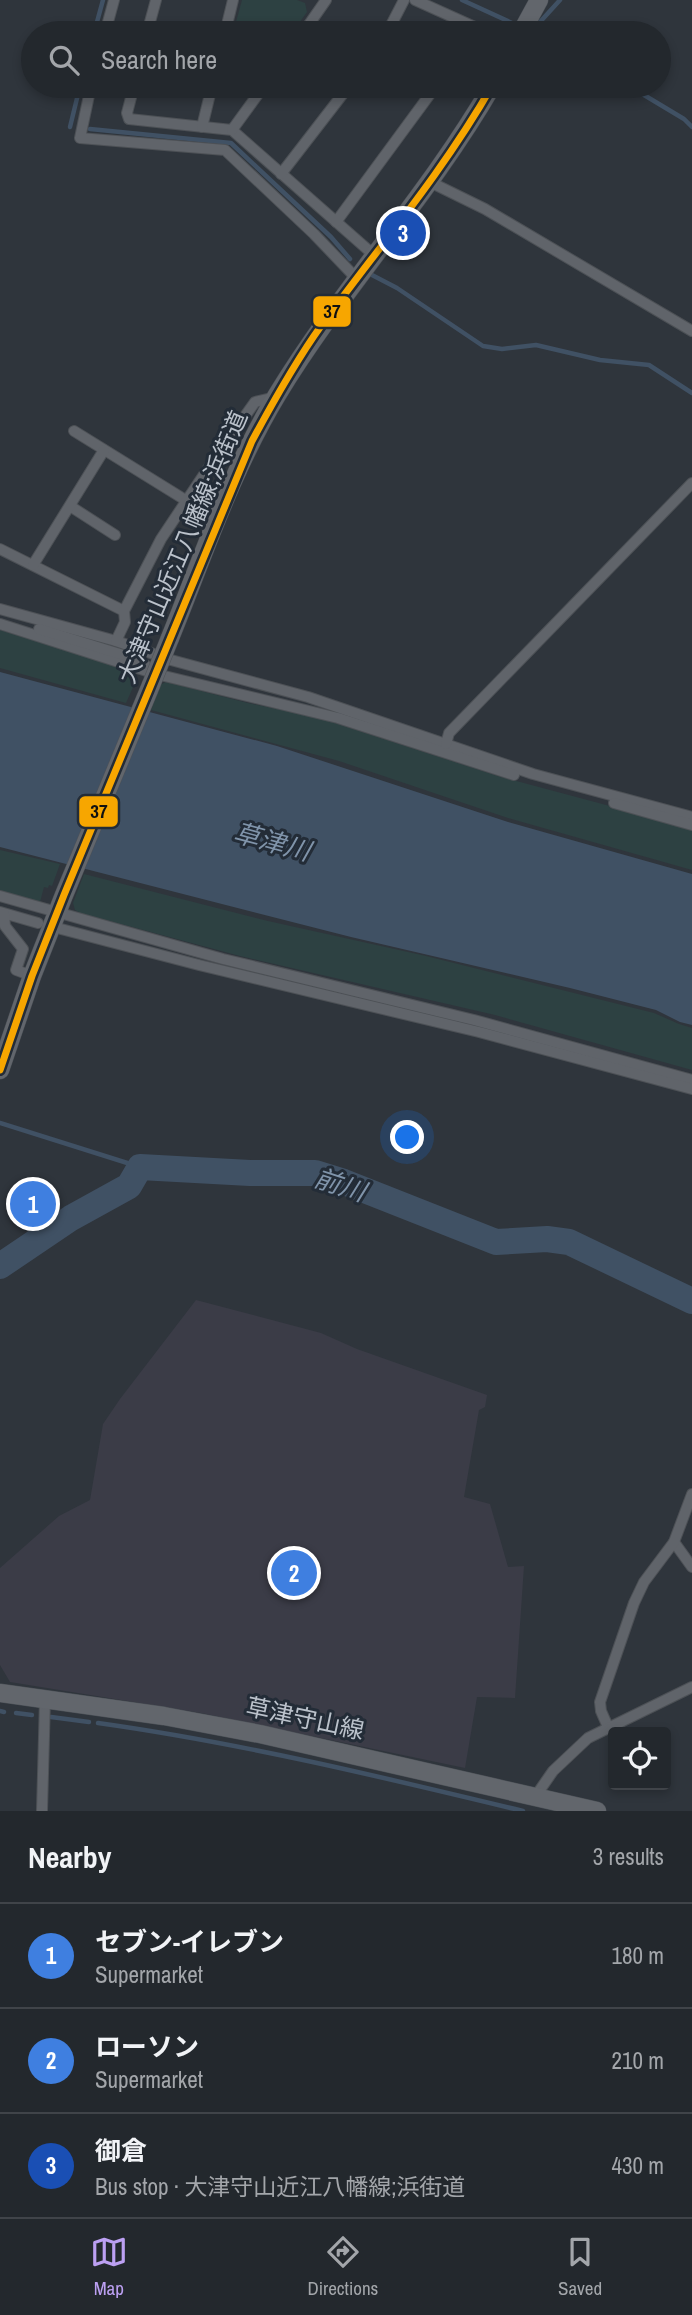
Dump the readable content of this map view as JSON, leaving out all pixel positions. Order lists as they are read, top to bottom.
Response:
{
  "streets": {
    "main road": ["大津守山近江八幡線;浜街道", "草津守山線"]
  },
  "water": ["草津川", "前川"],
  "lines": ["transit line 37"],
  "page": {
    "search": "Search here",
    "pins": ["3", "1", "2"],
    "heading": ["Nearby", "3 results"],
    "list": [
      {
        "mark": "1",
        "name": "セブン-イレブン",
        "note": "Supermarket",
        "value": "180 m"
      },
      {
        "mark": "2",
        "name": "ローソン",
        "note": "Supermarket",
        "value": "210 m"
      },
      {
        "mark": "3",
        "name": "御倉",
        "note": "Bus stop · 大津守山近江八幡線;浜街道",
        "value": "430 m"
      }
    ],
    "nav": ["Map", "Directions", "Saved"]
  }
}
